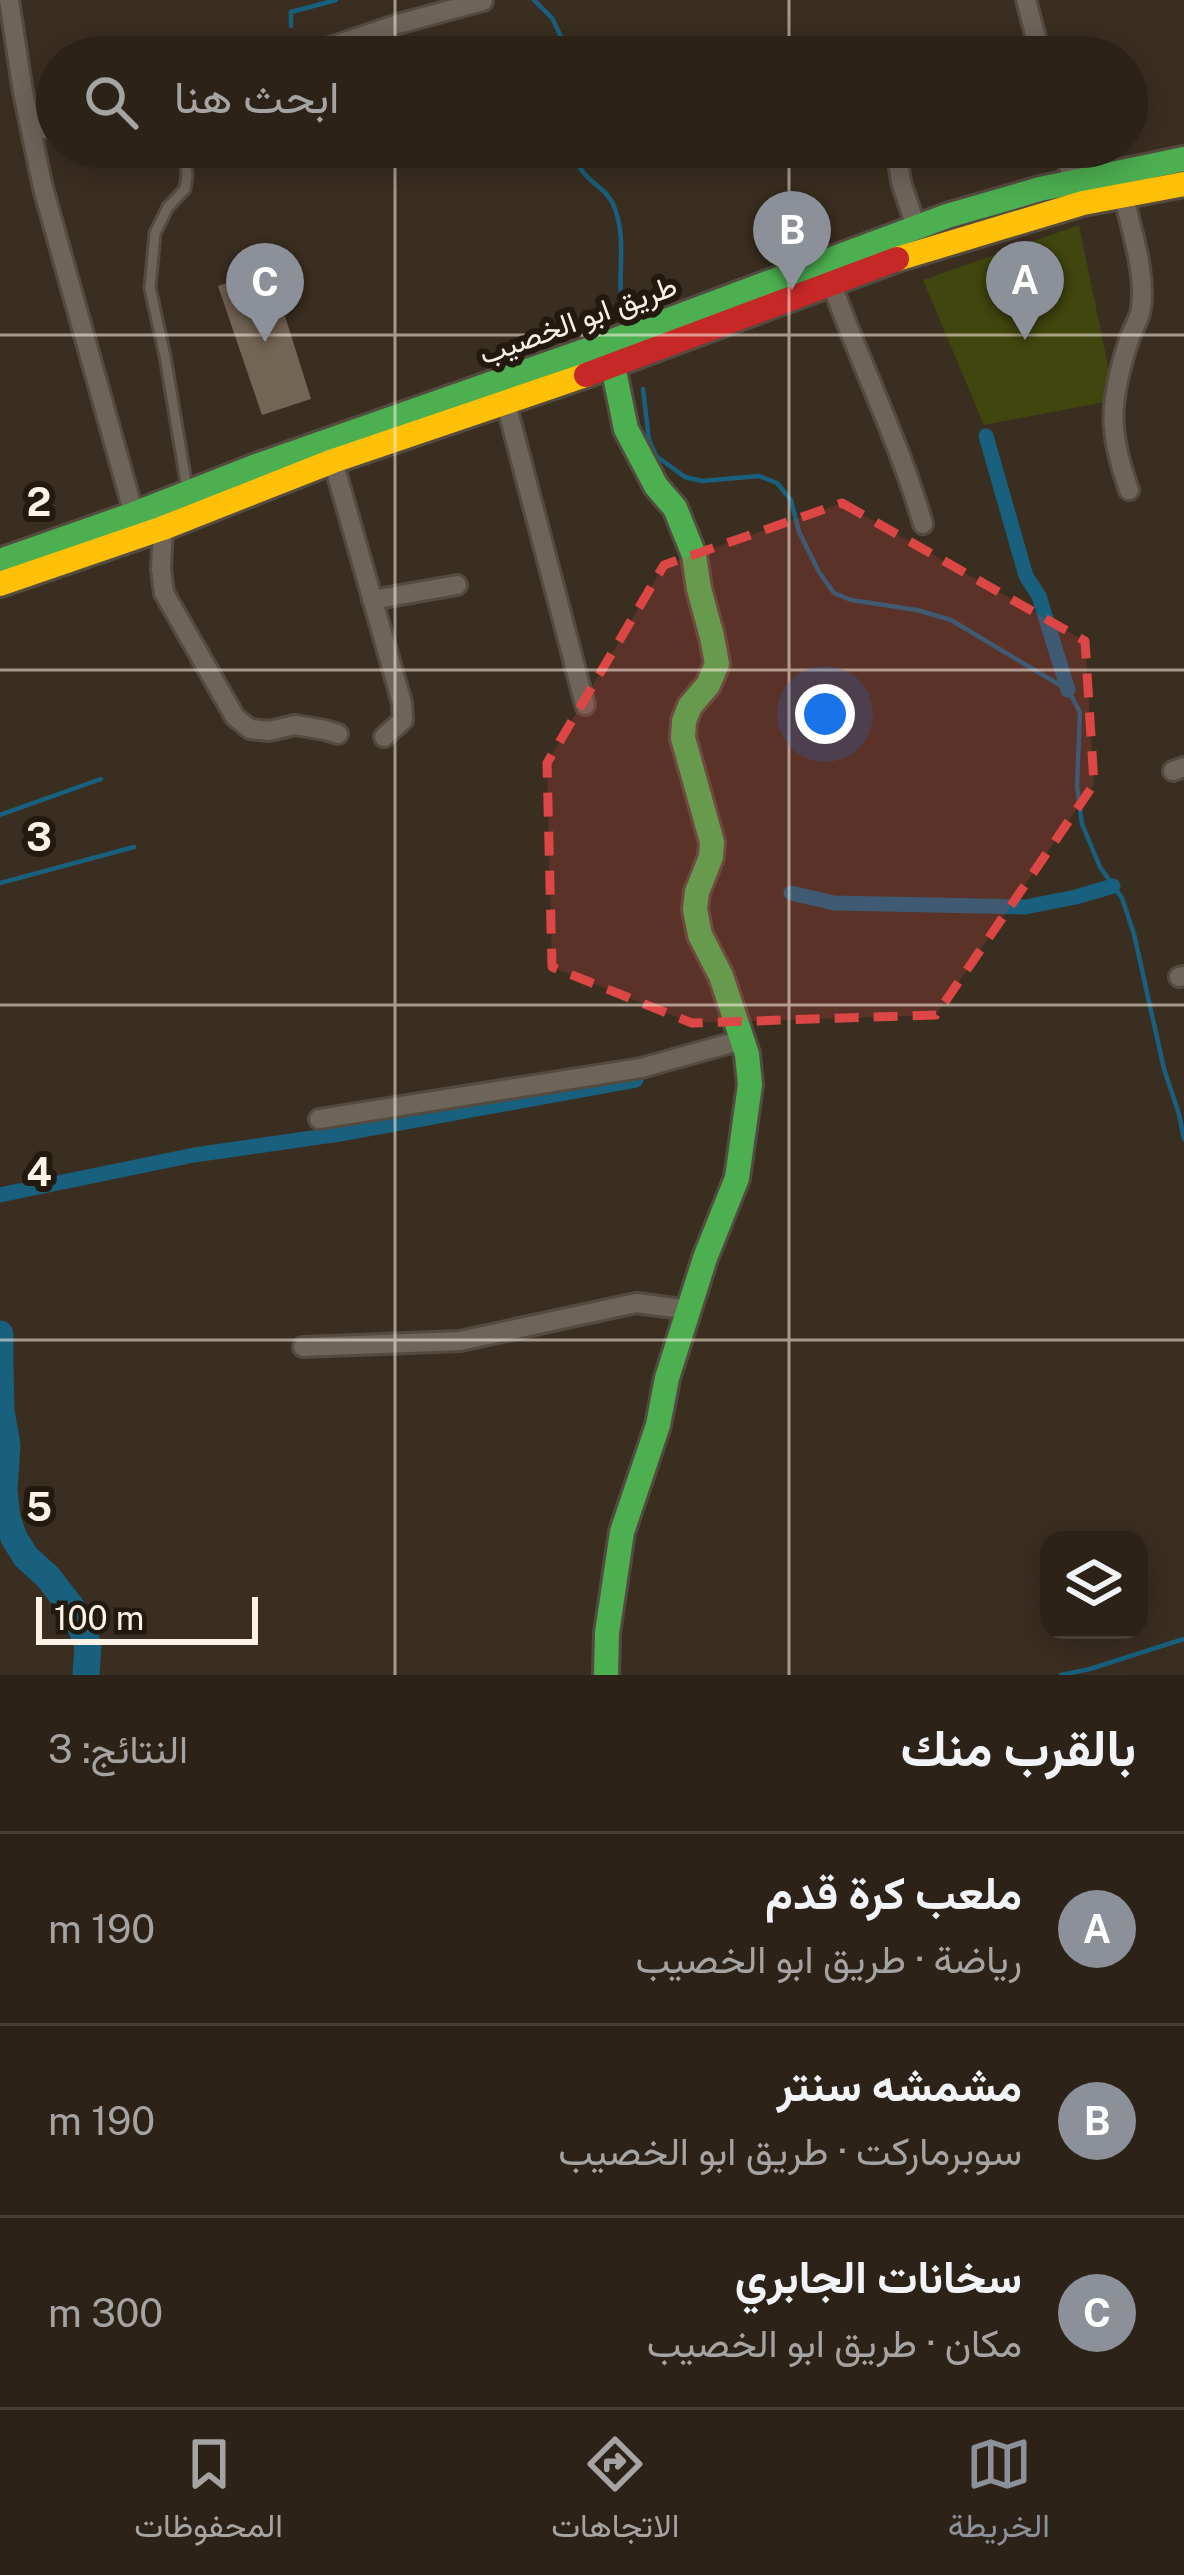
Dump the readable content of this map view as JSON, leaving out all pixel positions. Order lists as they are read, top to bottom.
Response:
{
  "streets": {
    "main road": ["طريق ابو الخصيب"]
  },
  "scale_bar": "100 m",
  "page": {
    "search": "ابحث هنا",
    "pins": ["B", "A", "C"],
    "scale": "100 m",
    "heading": ["بالقرب منك", "النتائج: 3"],
    "list": [
      {
        "mark": "A",
        "name": "ملعب كرة قدم",
        "note": "رياضة · طريق ابو الخصيب",
        "value": "190 m"
      },
      {
        "mark": "B",
        "name": "مشمشه سنتر",
        "note": "سوبرماركت · طريق ابو الخصيب",
        "value": "190 m"
      },
      {
        "mark": "C",
        "name": "سخانات الجابري",
        "note": "مكان · طريق ابو الخصيب",
        "value": "300 m"
      }
    ],
    "nav": ["الخريطة", "الاتجاهات", "المحفوظات"]
  },
  "grid": {
    "rows": [
      "2",
      "3",
      "4",
      "5"
    ]
  }
}
